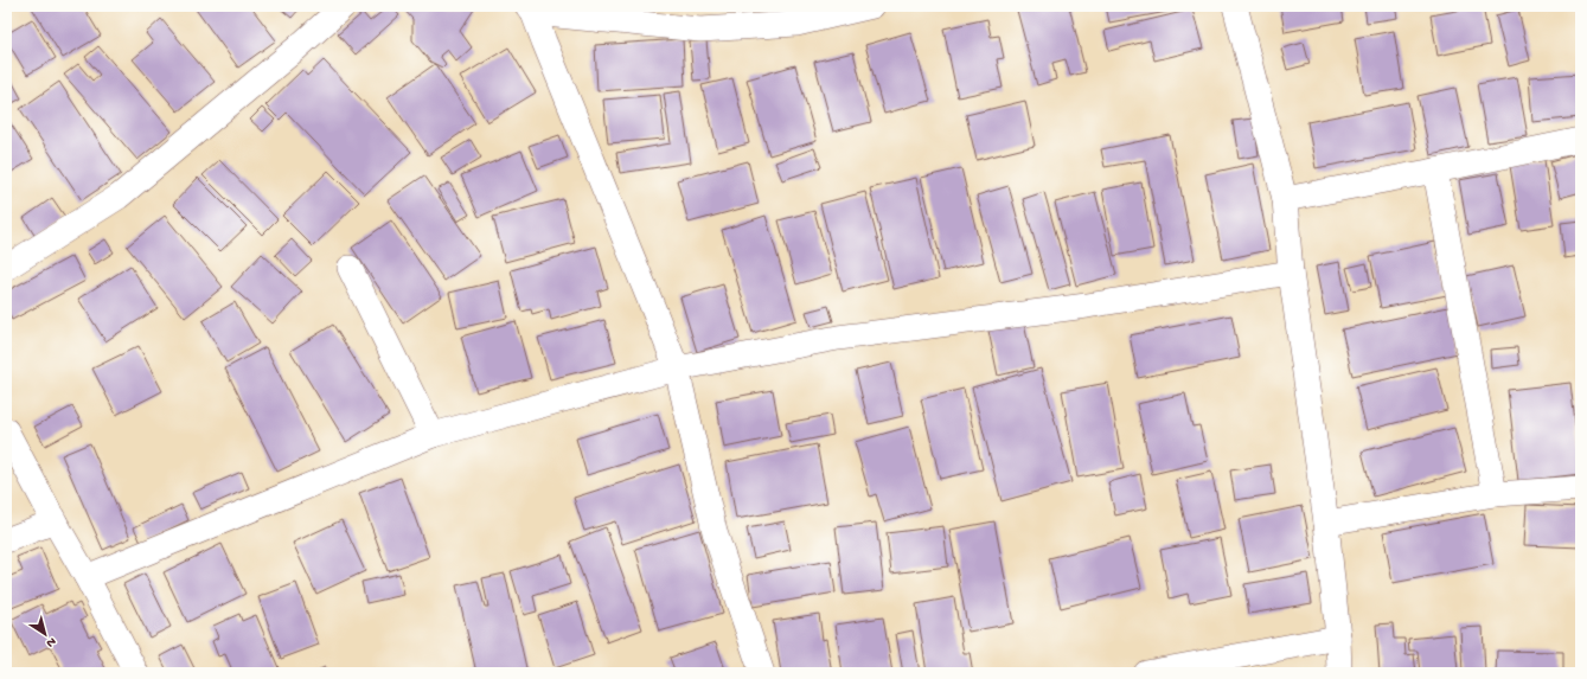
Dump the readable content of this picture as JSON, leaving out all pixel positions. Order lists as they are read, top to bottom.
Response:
{
  "north": "bottom right"
}
